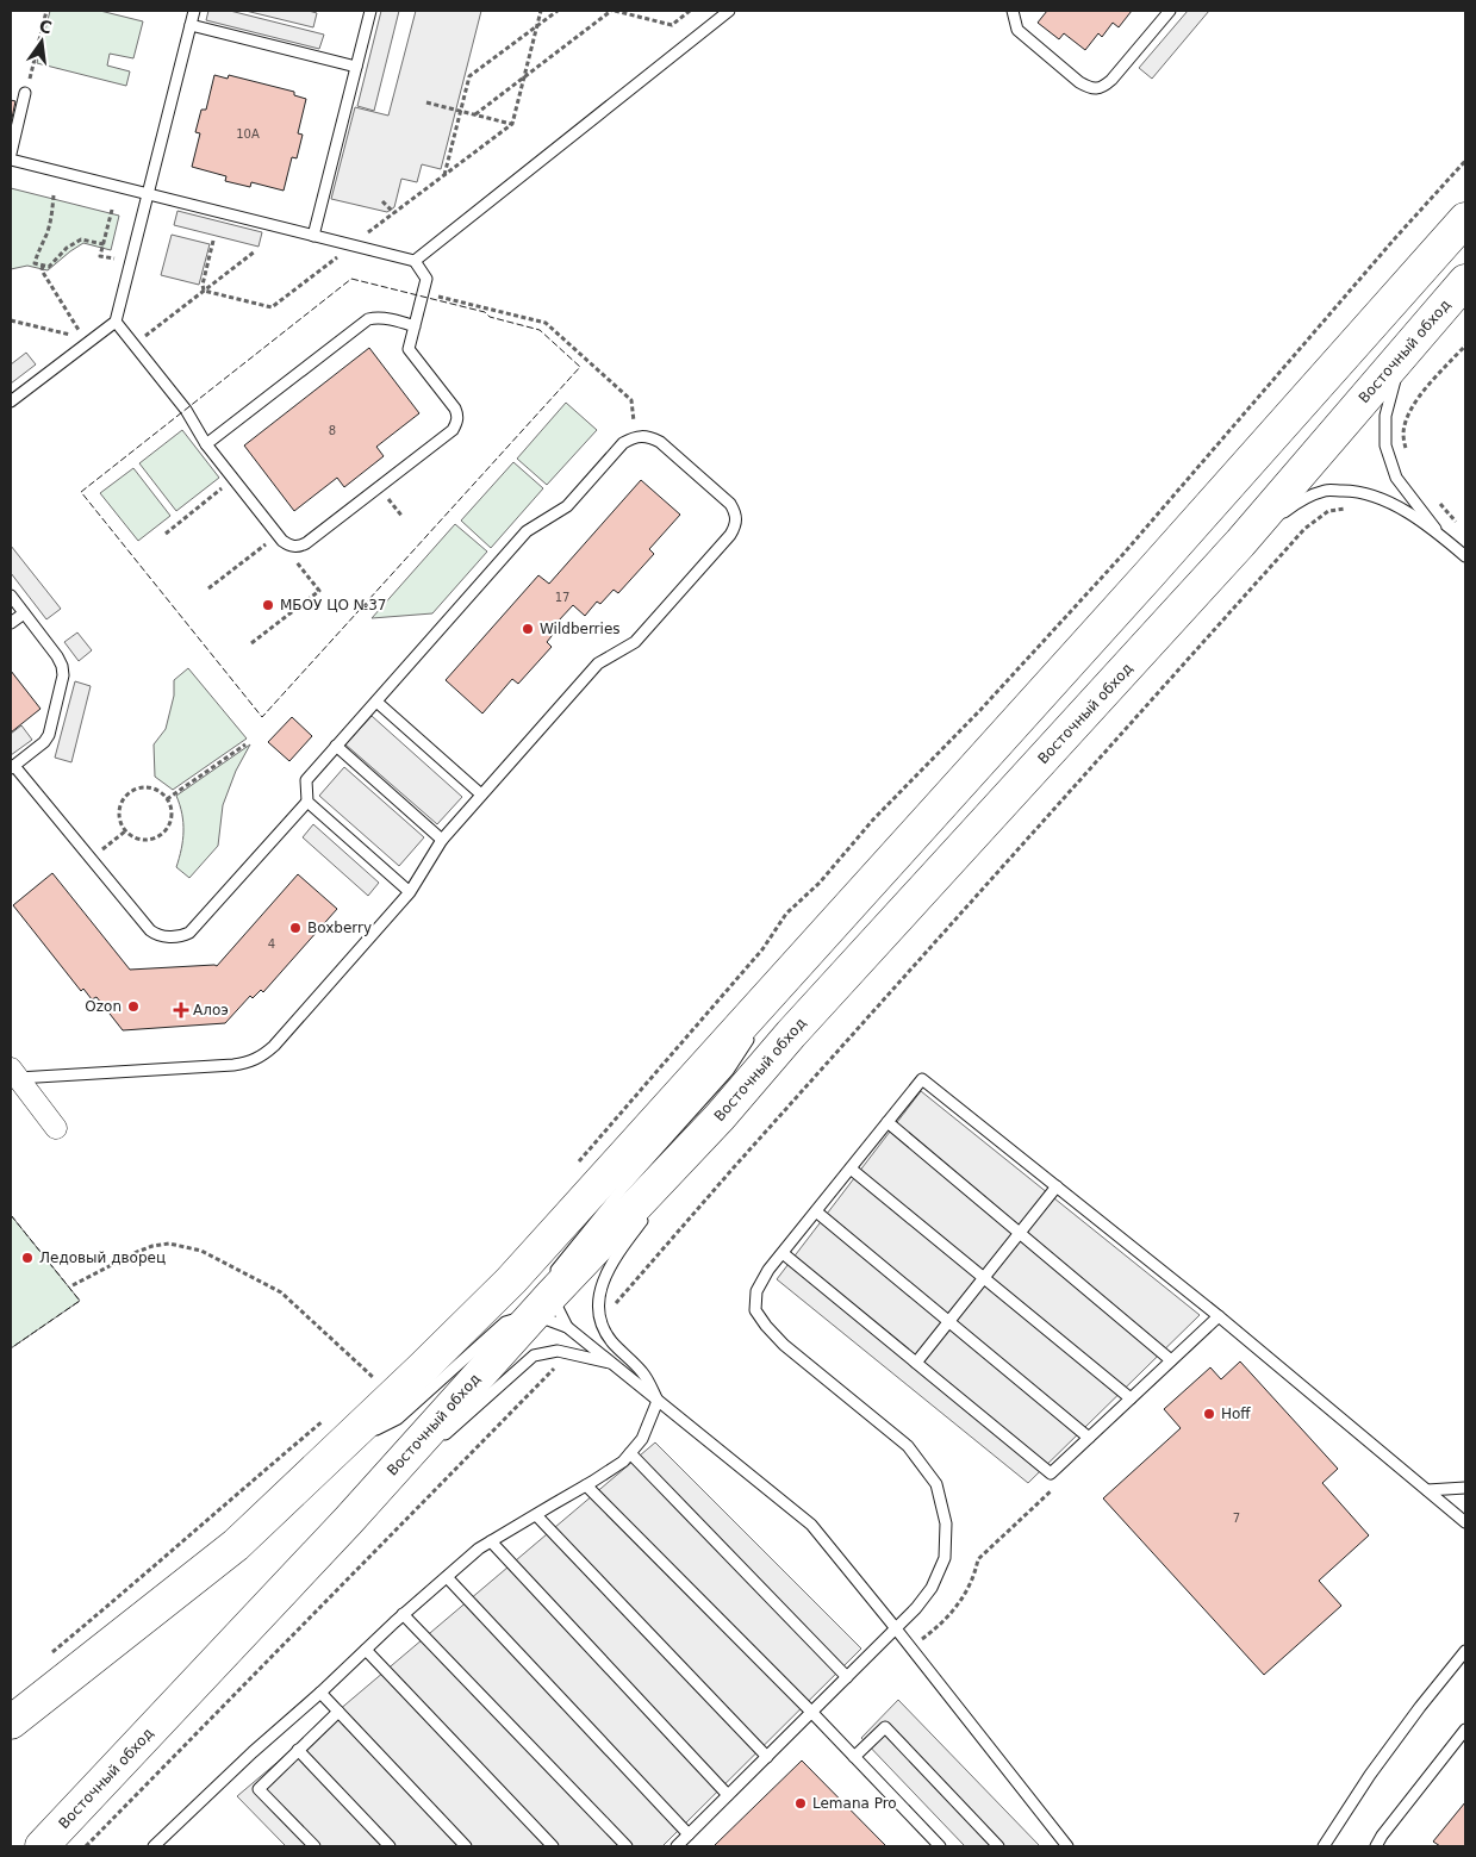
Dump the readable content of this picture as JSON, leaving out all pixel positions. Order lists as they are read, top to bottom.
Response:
{
  "streets": {
    "main road": ["Восточный обход"]
  },
  "places": {
    "other": [
      "МБОУ ЦО №37",
      "Wildberries",
      "Boxberry",
      "Ozon",
      "Ледовый дворец",
      "Hoff",
      "Lemana Pro"
    ],
    "health": ["Алоэ"]
  },
  "house_numbers": [
    "10А",
    "8",
    "17",
    "4",
    "7"
  ],
  "north": "top"
}
